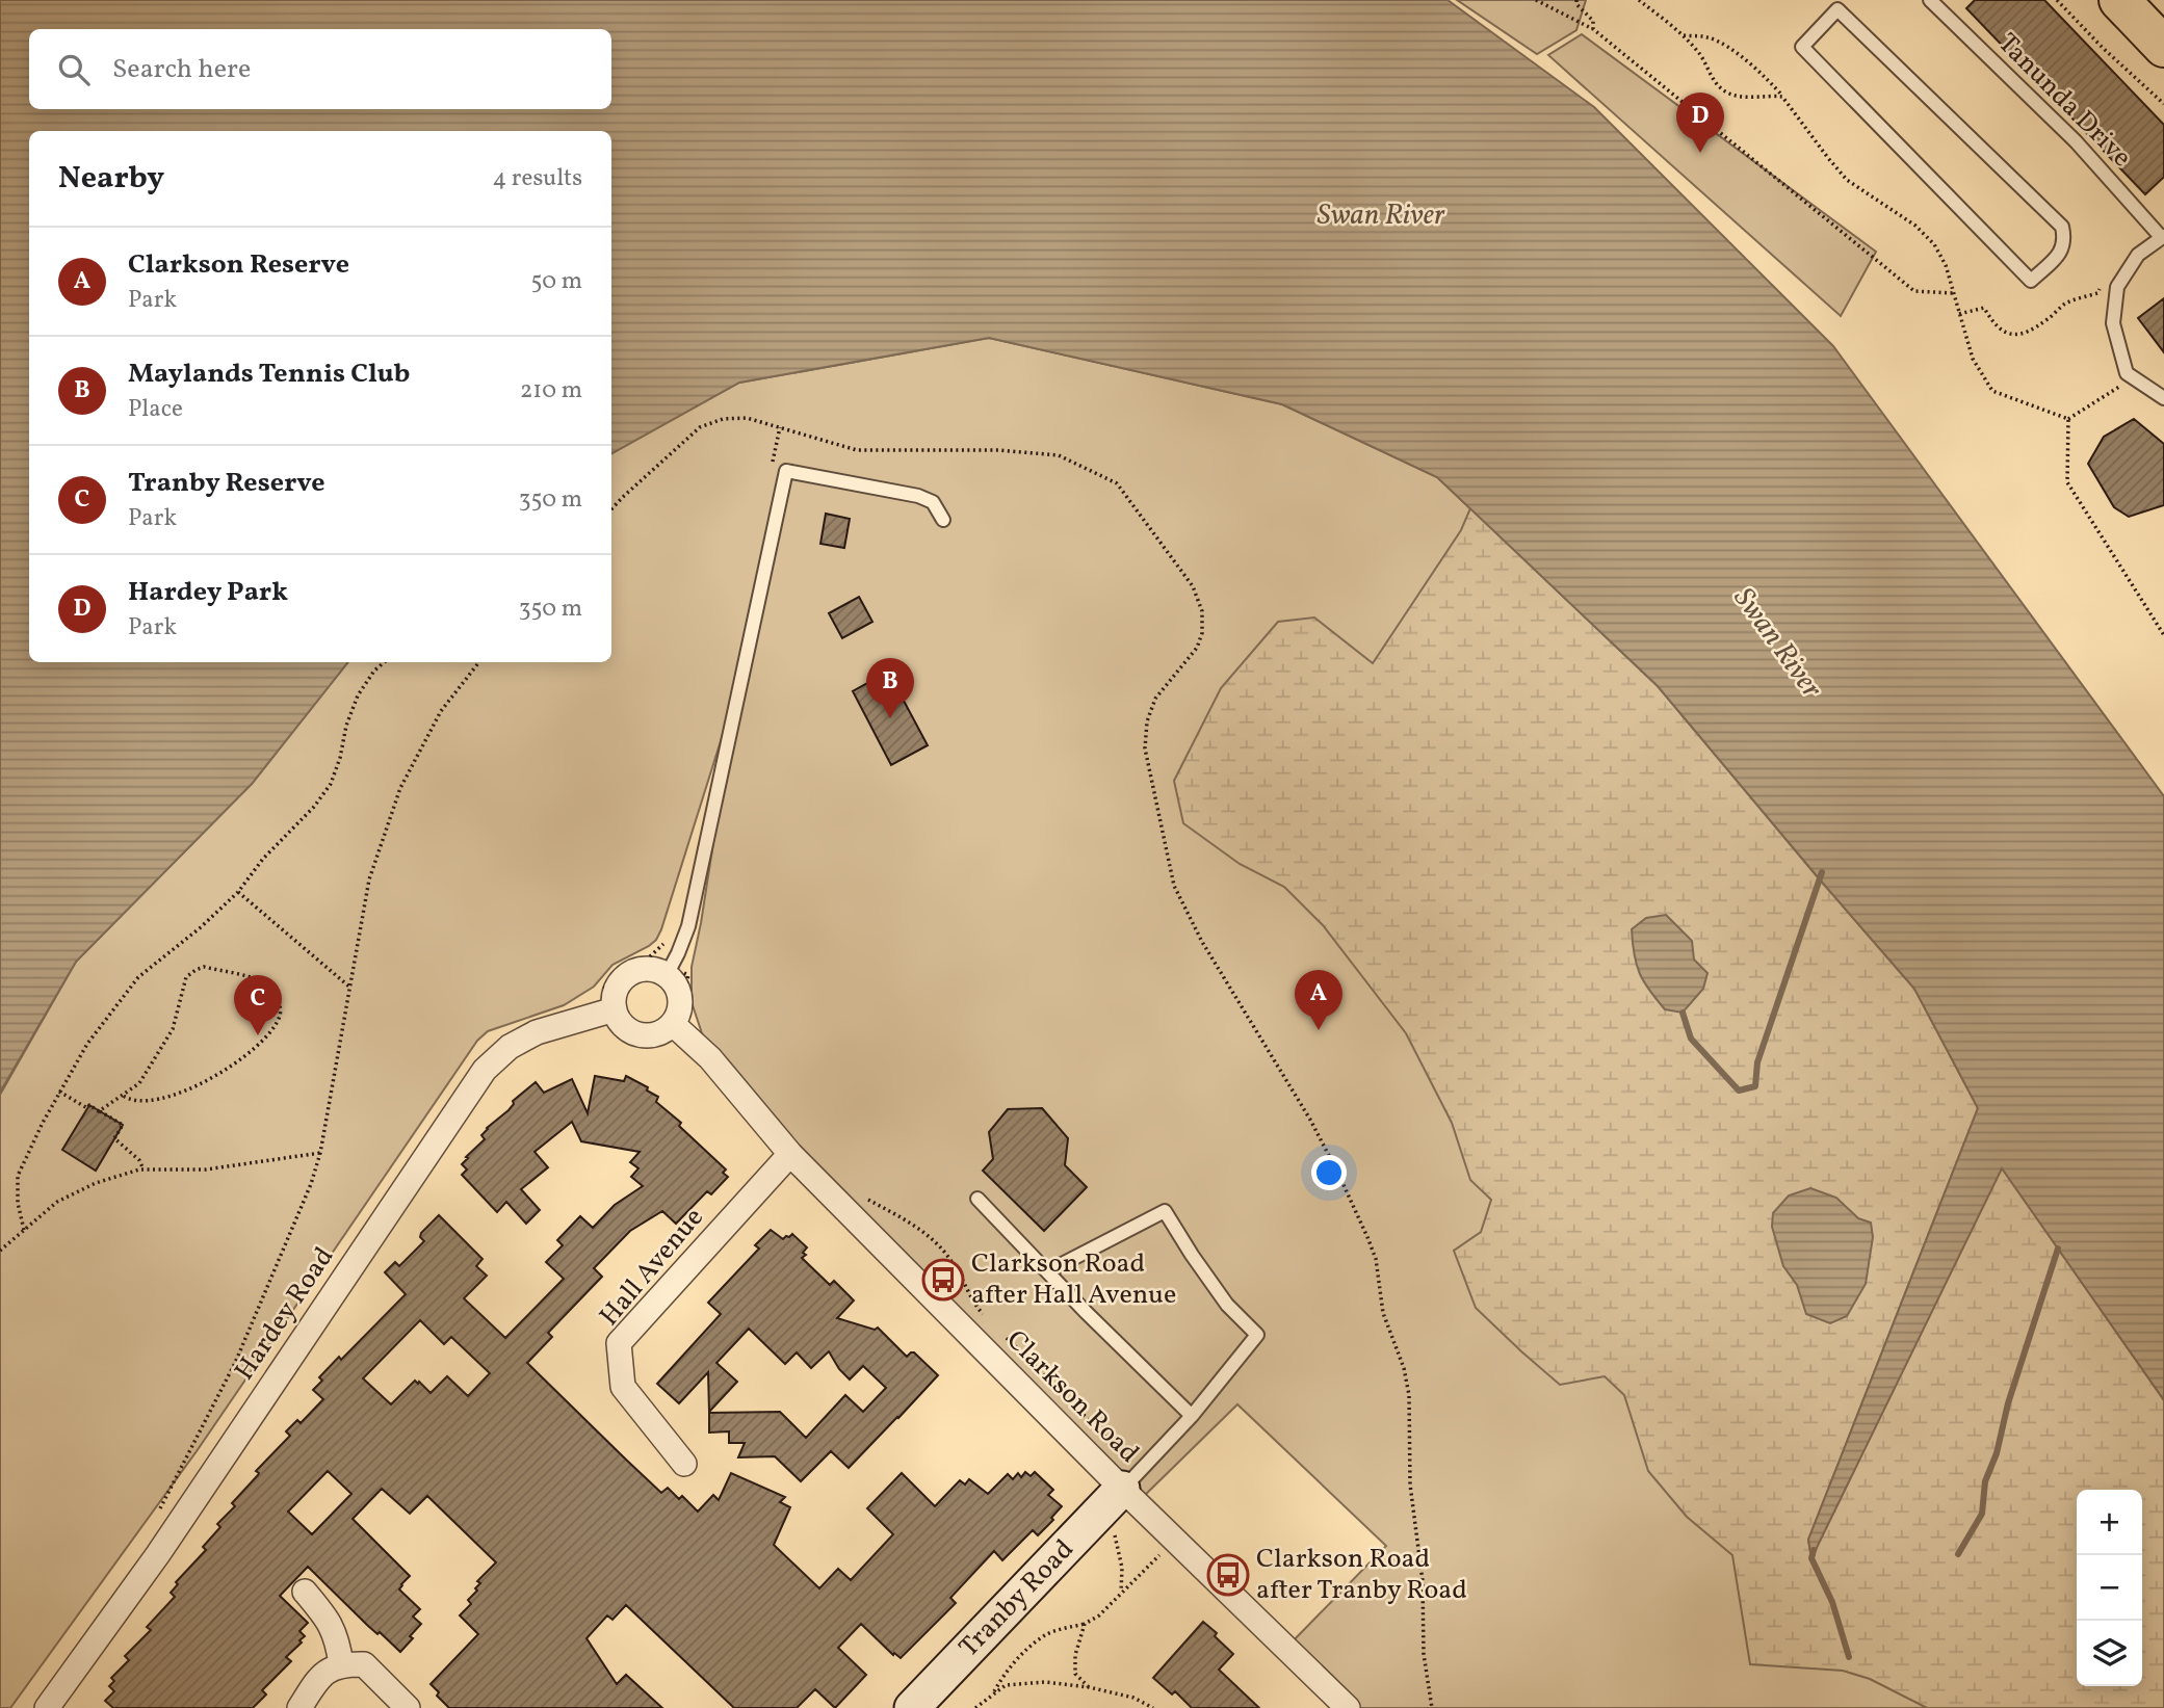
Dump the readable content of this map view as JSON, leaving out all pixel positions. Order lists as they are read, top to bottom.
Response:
{
  "streets": {
    "street": [
      "Hall Avenue",
      "Hardey Road",
      "Clarkson Road",
      "Tranby Road"
    ],
    "lane": ["Tanunda Drive"]
  },
  "crossings": [
    ["Hall Avenue", "Clarkson Road"],
    ["Hardey Road", "Clarkson Road"],
    ["Clarkson Road", "Tranby Road"]
  ],
  "water": ["Swan River"],
  "places": {
    "bus stop": ["Clarkson Road after Hall Avenue", "Clarkson Road after Tranby Road"]
  },
  "page": {
    "search": "Search here",
    "pins": [
      "D",
      "B",
      "A",
      "C"
    ],
    "heading": ["Nearby", "4 results"],
    "list": [
      {
        "mark": "A",
        "name": "Clarkson Reserve",
        "note": "Park",
        "value": "50 m"
      },
      {
        "mark": "B",
        "name": "Maylands Tennis Club",
        "note": "Place",
        "value": "210 m"
      },
      {
        "mark": "C",
        "name": "Tranby Reserve",
        "note": "Park",
        "value": "350 m"
      },
      {
        "mark": "D",
        "name": "Hardey Park",
        "note": "Park",
        "value": "350 m"
      }
    ],
    "map_buttons": ["+", "−"]
  }
}
